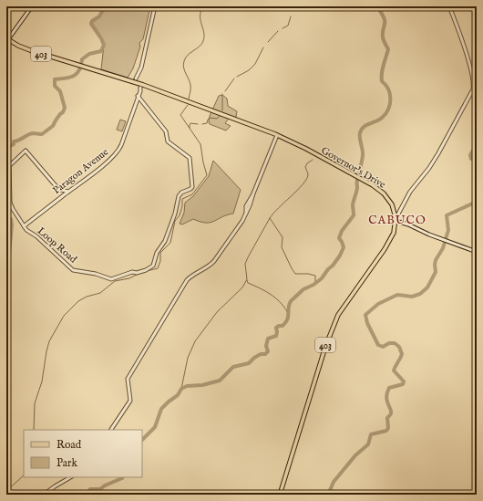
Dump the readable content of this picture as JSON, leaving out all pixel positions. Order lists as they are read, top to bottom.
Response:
{
  "streets": {
    "main road": ["403", "Governor's Drive"],
    "street": ["Paragon Avenue", "Loop Road"]
  },
  "crossings": [
    ["403", "Governor's Drive"],
    ["Governor's Drive", "Paragon Avenue"],
    ["Paragon Avenue", "Loop Road"]
  ],
  "districts": ["CABUCO"],
  "legend": ["Road", "Park"]
}
